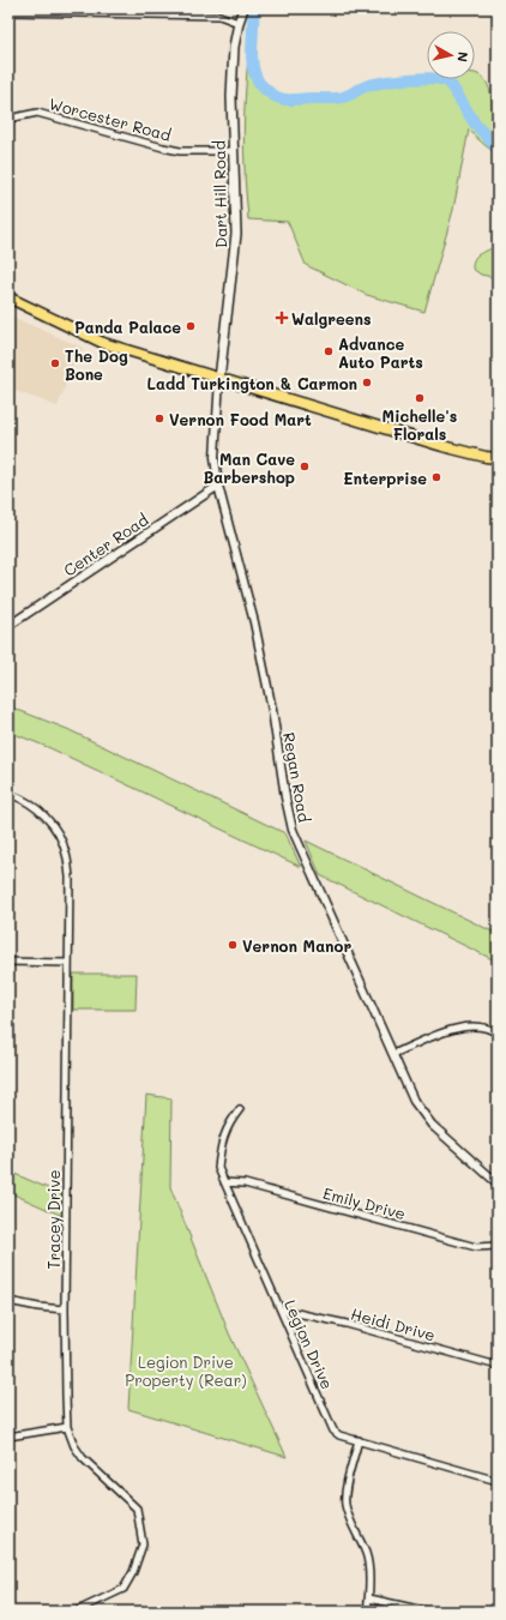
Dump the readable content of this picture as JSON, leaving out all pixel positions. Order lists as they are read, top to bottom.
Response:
{
  "streets": {
    "main road": ["Dart Hill Road"],
    "street": [
      "Worcester Road",
      "Center Road",
      "Regan Road",
      "Emily Drive",
      "Tracey Drive",
      "Heidi Drive",
      "Legion Drive"
    ]
  },
  "crossings": [
    ["Worcester Road", "Dart Hill Road"],
    ["Dart Hill Road", "Regan Road"],
    ["Center Road", "Regan Road"],
    ["Emily Drive", "Legion Drive"],
    ["Heidi Drive", "Legion Drive"]
  ],
  "parks": ["Legion Drive Property (Rear)"],
  "places": {
    "health": ["Walgreens"],
    "other": [
      "Panda Palace",
      "Advance Auto Parts",
      "The Dog Bone",
      "Ladd Turkington & Carmon",
      "Michelle's Florals",
      "Vernon Food Mart",
      "Man Cave Barbershop",
      "Enterprise",
      "Vernon Manor"
    ]
  },
  "north": "right"
}
